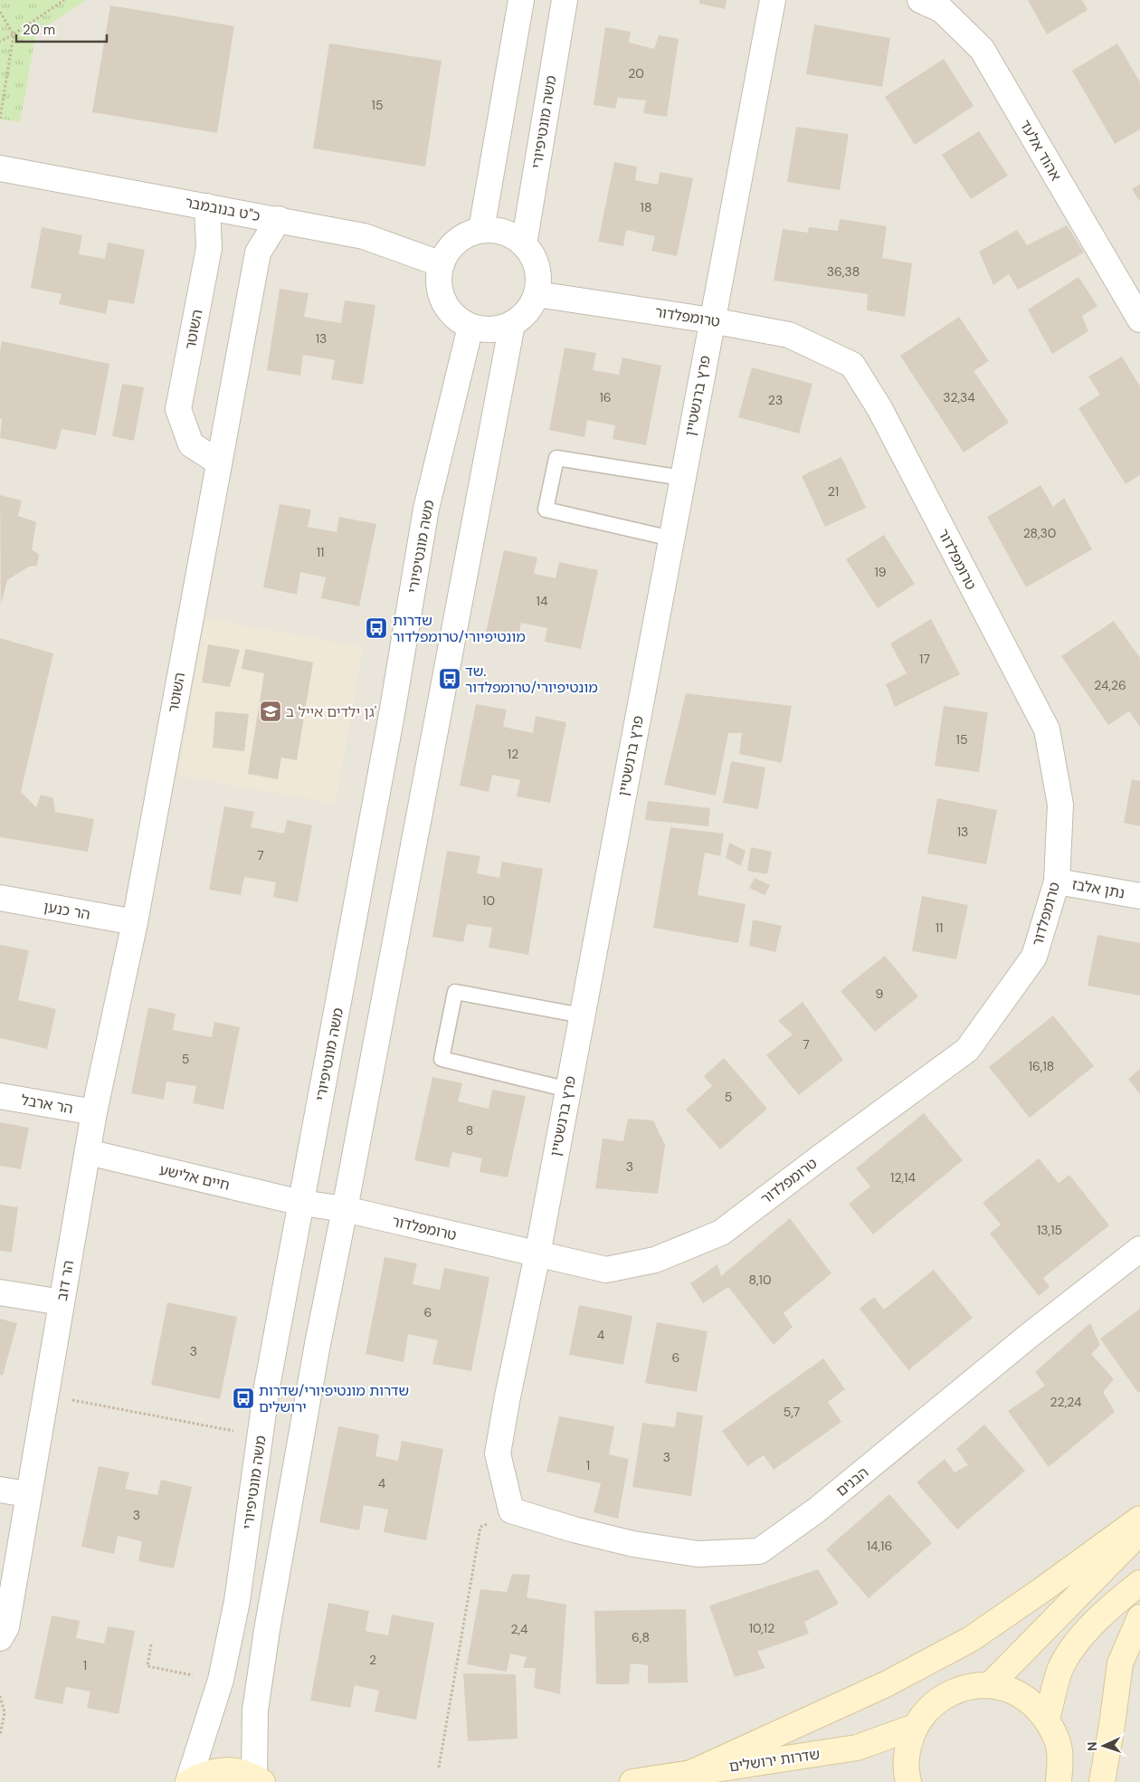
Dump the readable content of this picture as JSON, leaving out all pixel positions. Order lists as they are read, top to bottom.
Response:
{
  "streets": {
    "main road": ["שדרות ירושלים"],
    "street": [
      "משה מונטיפיורי",
      "אהוד אלעד",
      "כ\"ט בנובמבר",
      "טרומפלדור",
      "השוטר",
      "פרץ ברנשטיין",
      "נתן אלבז",
      "הר כנען",
      "הר ארבל",
      "חיים אלישע",
      "הר דוב",
      "הבנים"
    ]
  },
  "crossings": [
    ["משה מונטיפיורי", "כ\"ט בנובמבר"],
    ["משה מונטיפיורי", "טרומפלדור"],
    ["משה מונטיפיורי", "חיים אלישע"],
    ["כ\"ט בנובמבר", "טרומפלדור"],
    ["כ\"ט בנובמבר", "השוטר"],
    ["טרומפלדור", "פרץ ברנשטיין"],
    ["טרומפלדור", "נתן אלבז"],
    ["טרומפלדור", "חיים אלישע"],
    ["השוטר", "הר כנען"],
    ["השוטר", "הר דוב"],
    ["פרץ ברנשטיין", "הבנים"],
    ["הר כנען", "הר דוב"],
    ["הר ארבל", "הר דוב"],
    ["חיים אלישע", "הר דוב"]
  ],
  "places": {
    "bus stop": ["שדרות מונטיפיורי/טרומפלדור", "שד. מונטיפיורי/טרומפלדור", "שדרות מונטיפיורי/שדרות ירושלים"],
    "school or university": ["גן ילדים אייל ב'"]
  },
  "house_numbers": [
    "20",
    "15",
    "18",
    "36,38",
    "13",
    "16",
    "32,34",
    "23",
    "21",
    "28,30",
    "11",
    "19",
    "14",
    "17",
    "24,26",
    "15",
    "12",
    "13",
    "7",
    "10",
    "11",
    "9",
    "7",
    "5",
    "16,18",
    "5",
    "8",
    "3",
    "12,14",
    "13,15",
    "8,10",
    "6",
    "4",
    "3",
    "6",
    "22,24",
    "5,7",
    "3",
    "1",
    "4",
    "3",
    "14,16",
    "10,12",
    "2,4",
    "6,8",
    "2",
    "1"
  ],
  "scale_bar": "20 m",
  "north": "left"
}
